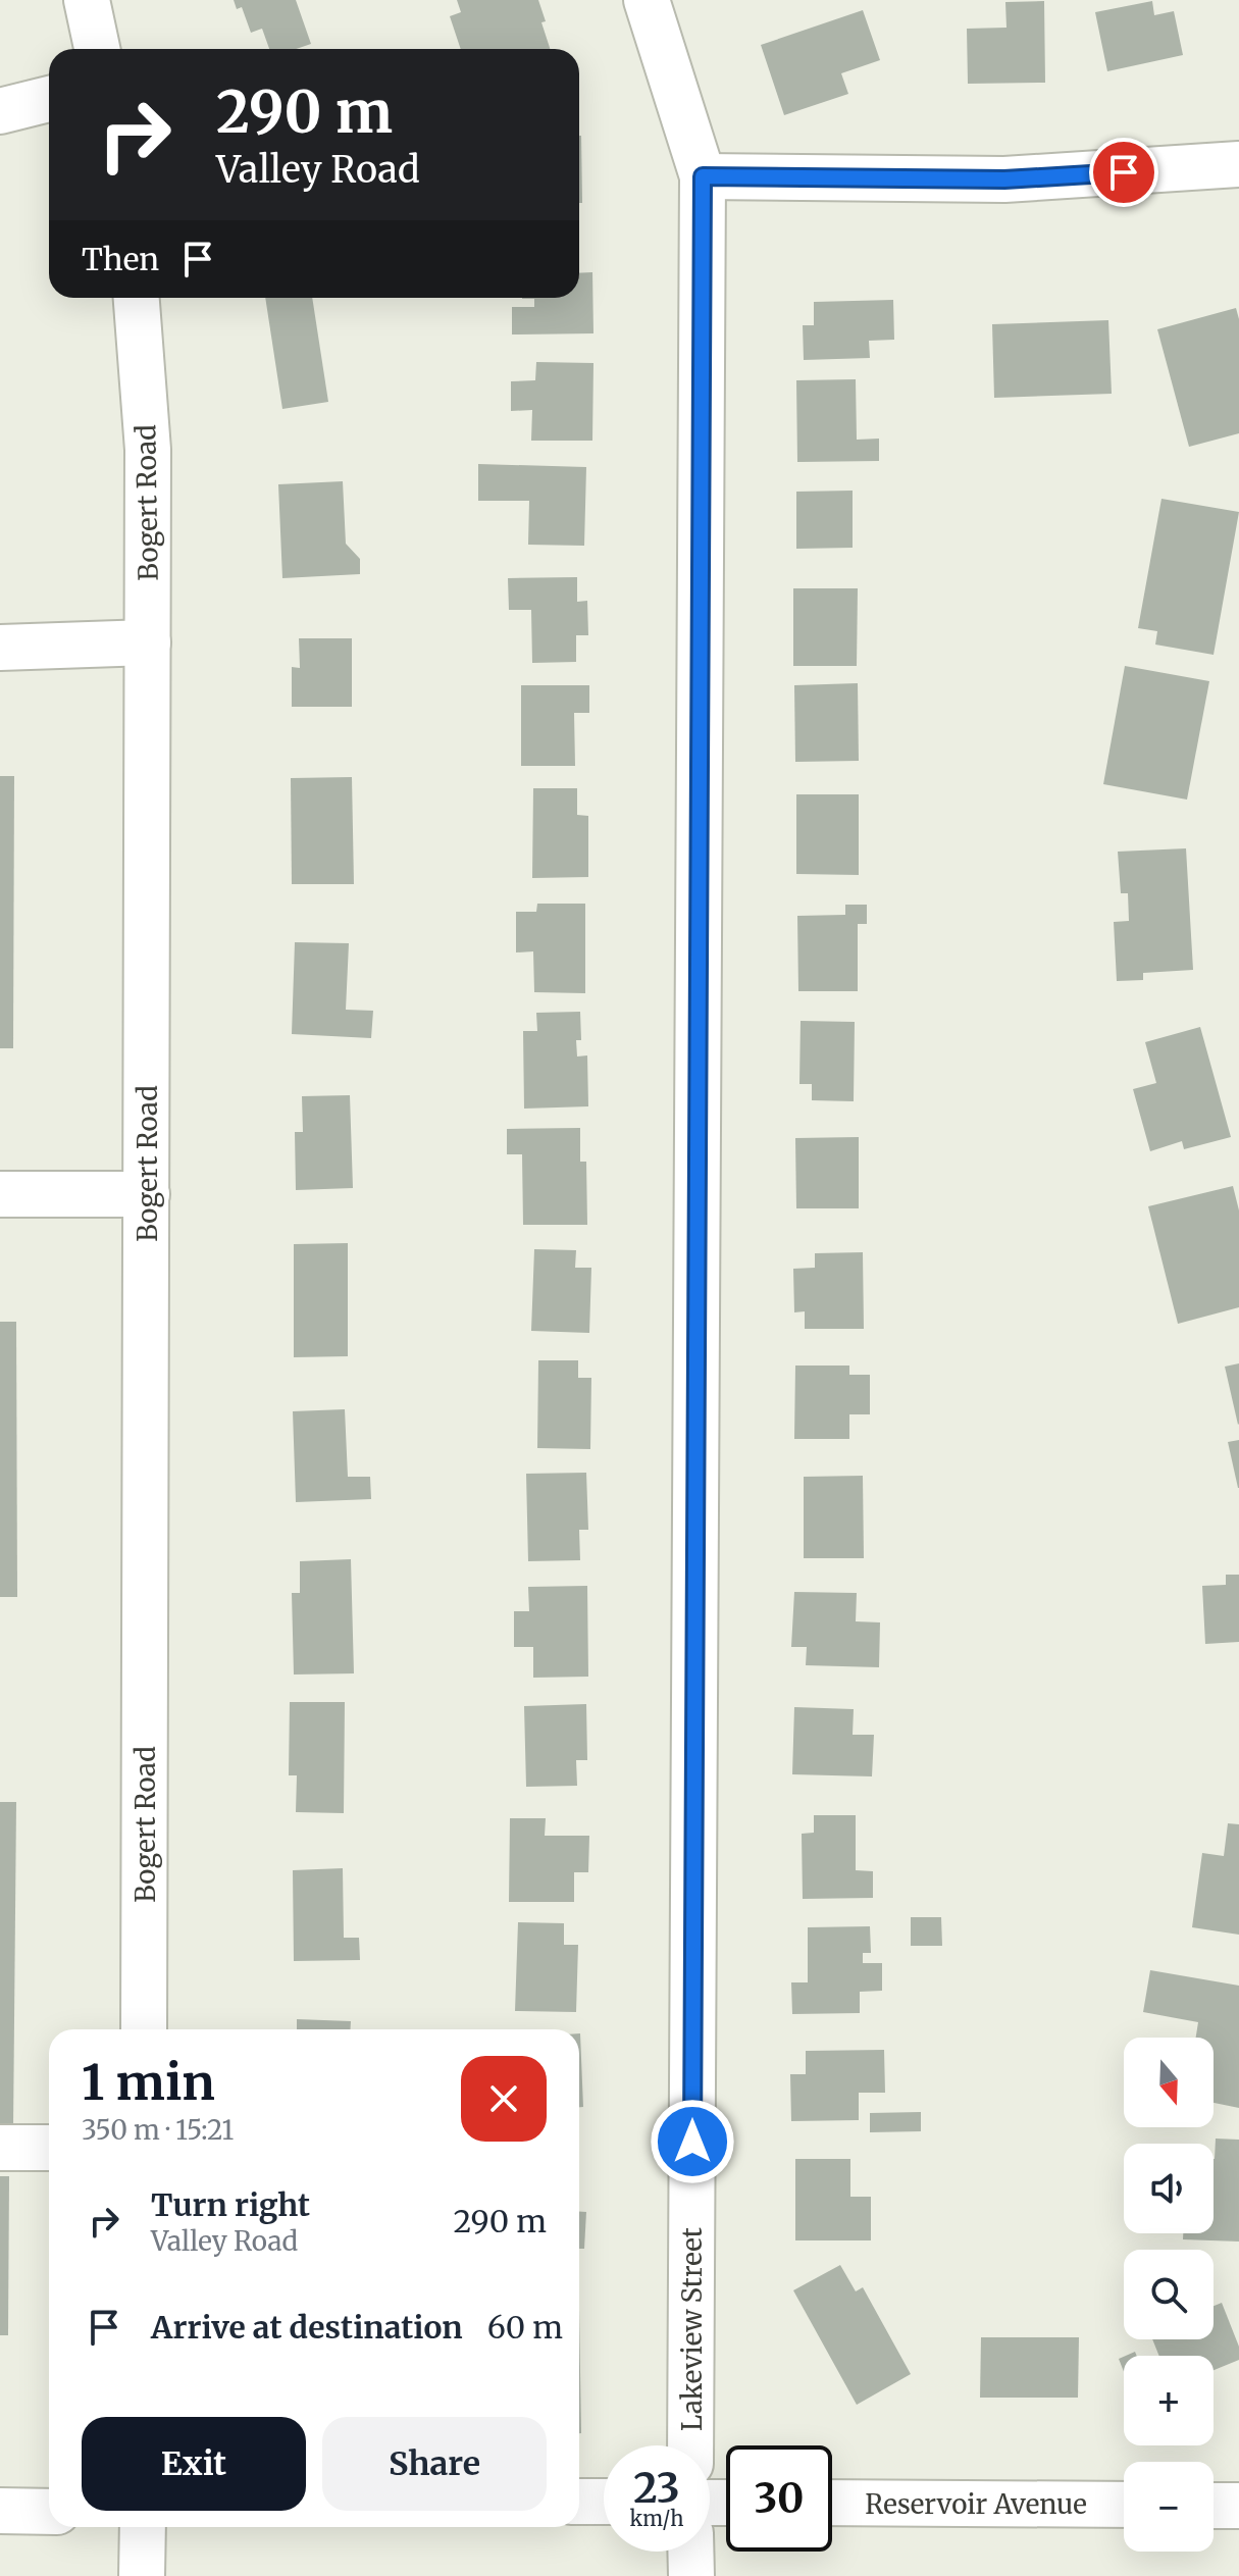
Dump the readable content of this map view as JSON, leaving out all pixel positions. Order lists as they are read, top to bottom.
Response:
{
  "streets": {
    "street": ["Bogert Road", "Lakeview Street", "Reservoir Avenue"]
  },
  "north": "bottom",
  "page": {
    "turn": ["290 m", "Valley Road"],
    "then": "Then",
    "heading": ["1 min", "350 m · 15:21"],
    "map_buttons": ["+", "−"],
    "list": [
      {
        "name": "Turn right",
        "note": "Valley Road",
        "value": "290 m"
      },
      {
        "name": "Arrive at destination",
        "value": "60 m"
      }
    ],
    "buttons": ["Exit", "Share"],
    "speed": "23 km/h",
    "limit": "30"
  }
}
